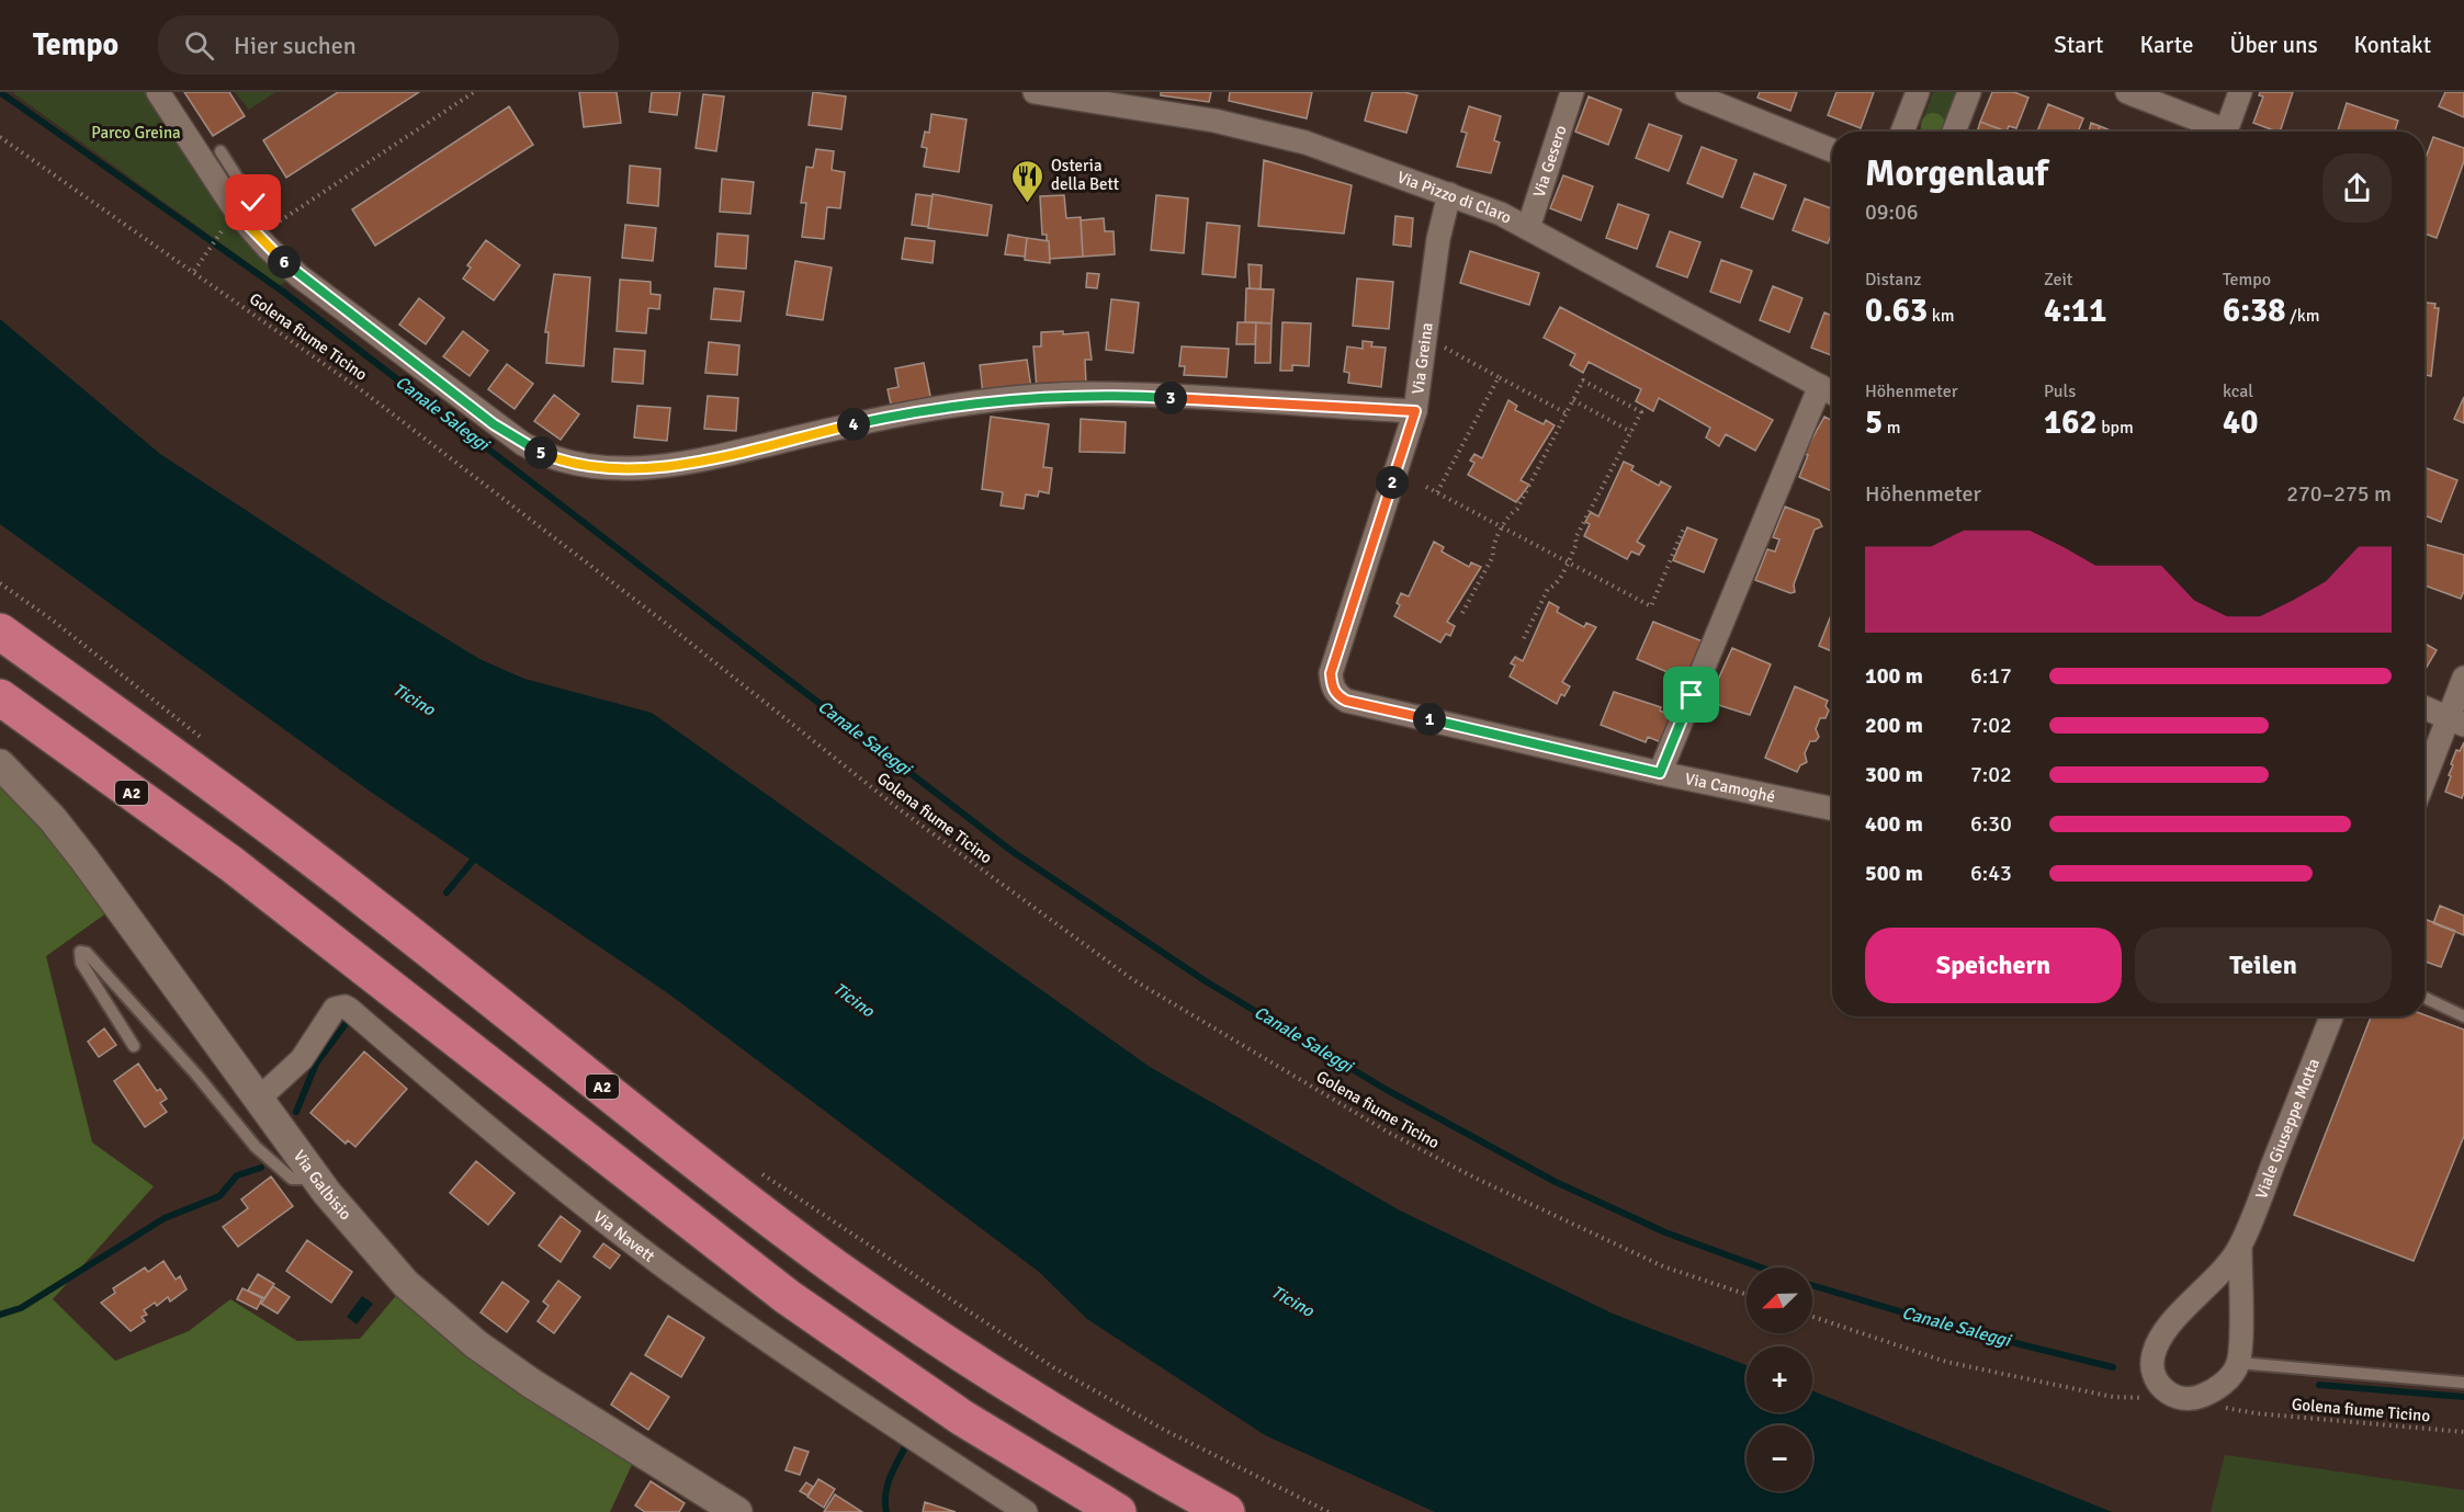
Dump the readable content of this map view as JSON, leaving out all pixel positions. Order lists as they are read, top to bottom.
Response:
{
  "streets": {
    "highway": ["A2"],
    "street": [
      "Via Gesero",
      "Via Pizzo di Claro",
      "Via Greina",
      "Via Camoghé",
      "Viale Giuseppe Motta",
      "Via Galbisio",
      "Via Navett"
    ],
    "path": ["Golena fiume Ticino"]
  },
  "crossings": [
    ["Via Gesero", "Via Pizzo di Claro"],
    ["Via Pizzo di Claro", "Via Greina"],
    ["Via Greina", "Via Camoghé"],
    ["Via Galbisio", "Via Navett"]
  ],
  "water": ["Canale Saleggi", "Ticino"],
  "parks": ["Parco Greina"],
  "places": {
    "restaurant": ["Osteria della Bett"]
  },
  "north": "bottom left",
  "page": {
    "header": "Tempo",
    "search": "Hier suchen",
    "nav": [
      "Start",
      "Karte",
      "Über uns",
      "Kontakt"
    ],
    "heading": ["Morgenlauf", "09:06"],
    "stats": [
      ["Distanz", "0.63 km"],
      ["Zeit", "4:11"],
      ["Tempo", "6:38 /km"],
      ["Höhenmeter", "5 m"],
      ["Puls", "162 bpm"],
      ["kcal", "40"]
    ],
    "pins": [
      "6",
      "3",
      "4",
      "5",
      "2",
      "1"
    ],
    "chart": ["Höhenmeter", "270–275 m"],
    "list": [
      {
        "name": "100 m",
        "note": "6:17"
      },
      {
        "name": "200 m",
        "note": "7:02"
      },
      {
        "name": "300 m",
        "note": "7:02"
      },
      {
        "name": "400 m",
        "note": "6:30"
      },
      {
        "name": "500 m",
        "note": "6:43"
      }
    ],
    "buttons": ["Speichern", "Teilen"],
    "map_buttons": ["+", "−"]
  }
}
